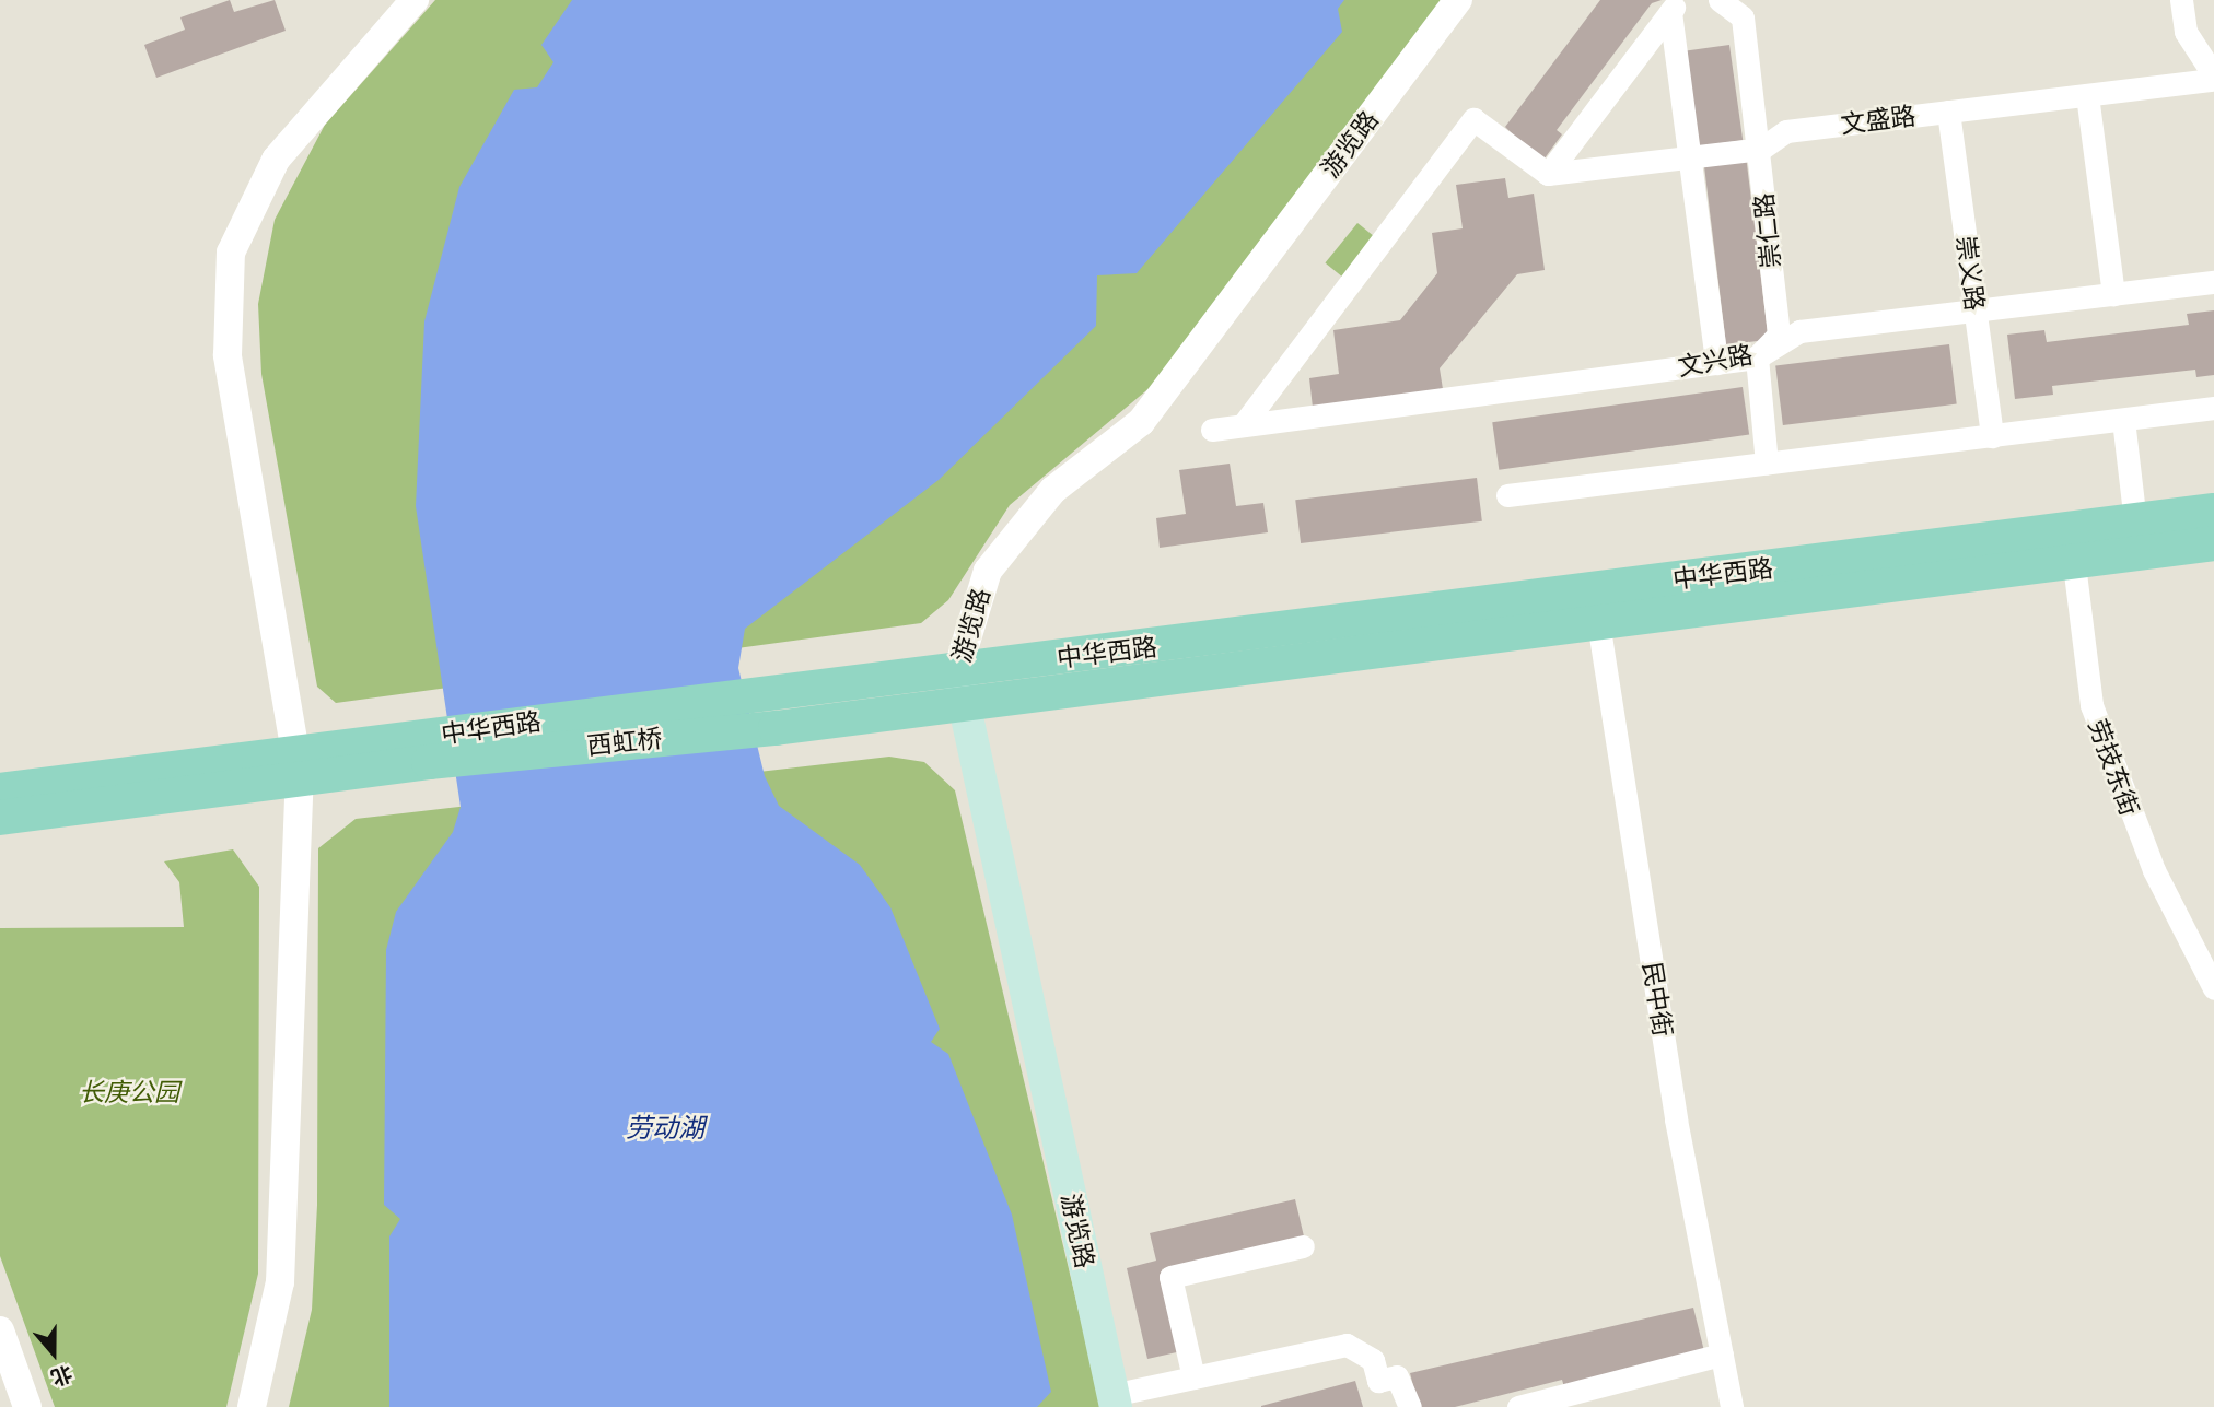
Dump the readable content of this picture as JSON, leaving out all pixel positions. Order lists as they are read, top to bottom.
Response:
{
  "streets": {
    "main road": ["游览路", "中华西路", "西虹桥"],
    "street": [
      "文盛路",
      "崇仁路",
      "崇义路",
      "文兴路",
      "劳技东街",
      "民中街"
    ]
  },
  "crossings": [
    ["文盛路", "崇仁路"],
    ["文盛路", "崇义路"],
    ["游览路", "中华西路"],
    ["崇仁路", "文兴路"],
    ["崇义路", "文兴路"],
    ["中华西路", "西虹桥"],
    ["中华西路", "劳技东街"],
    ["中华西路", "民中街"]
  ],
  "water": ["劳动湖"],
  "parks": ["长庚公园"],
  "north": "bottom"
}
